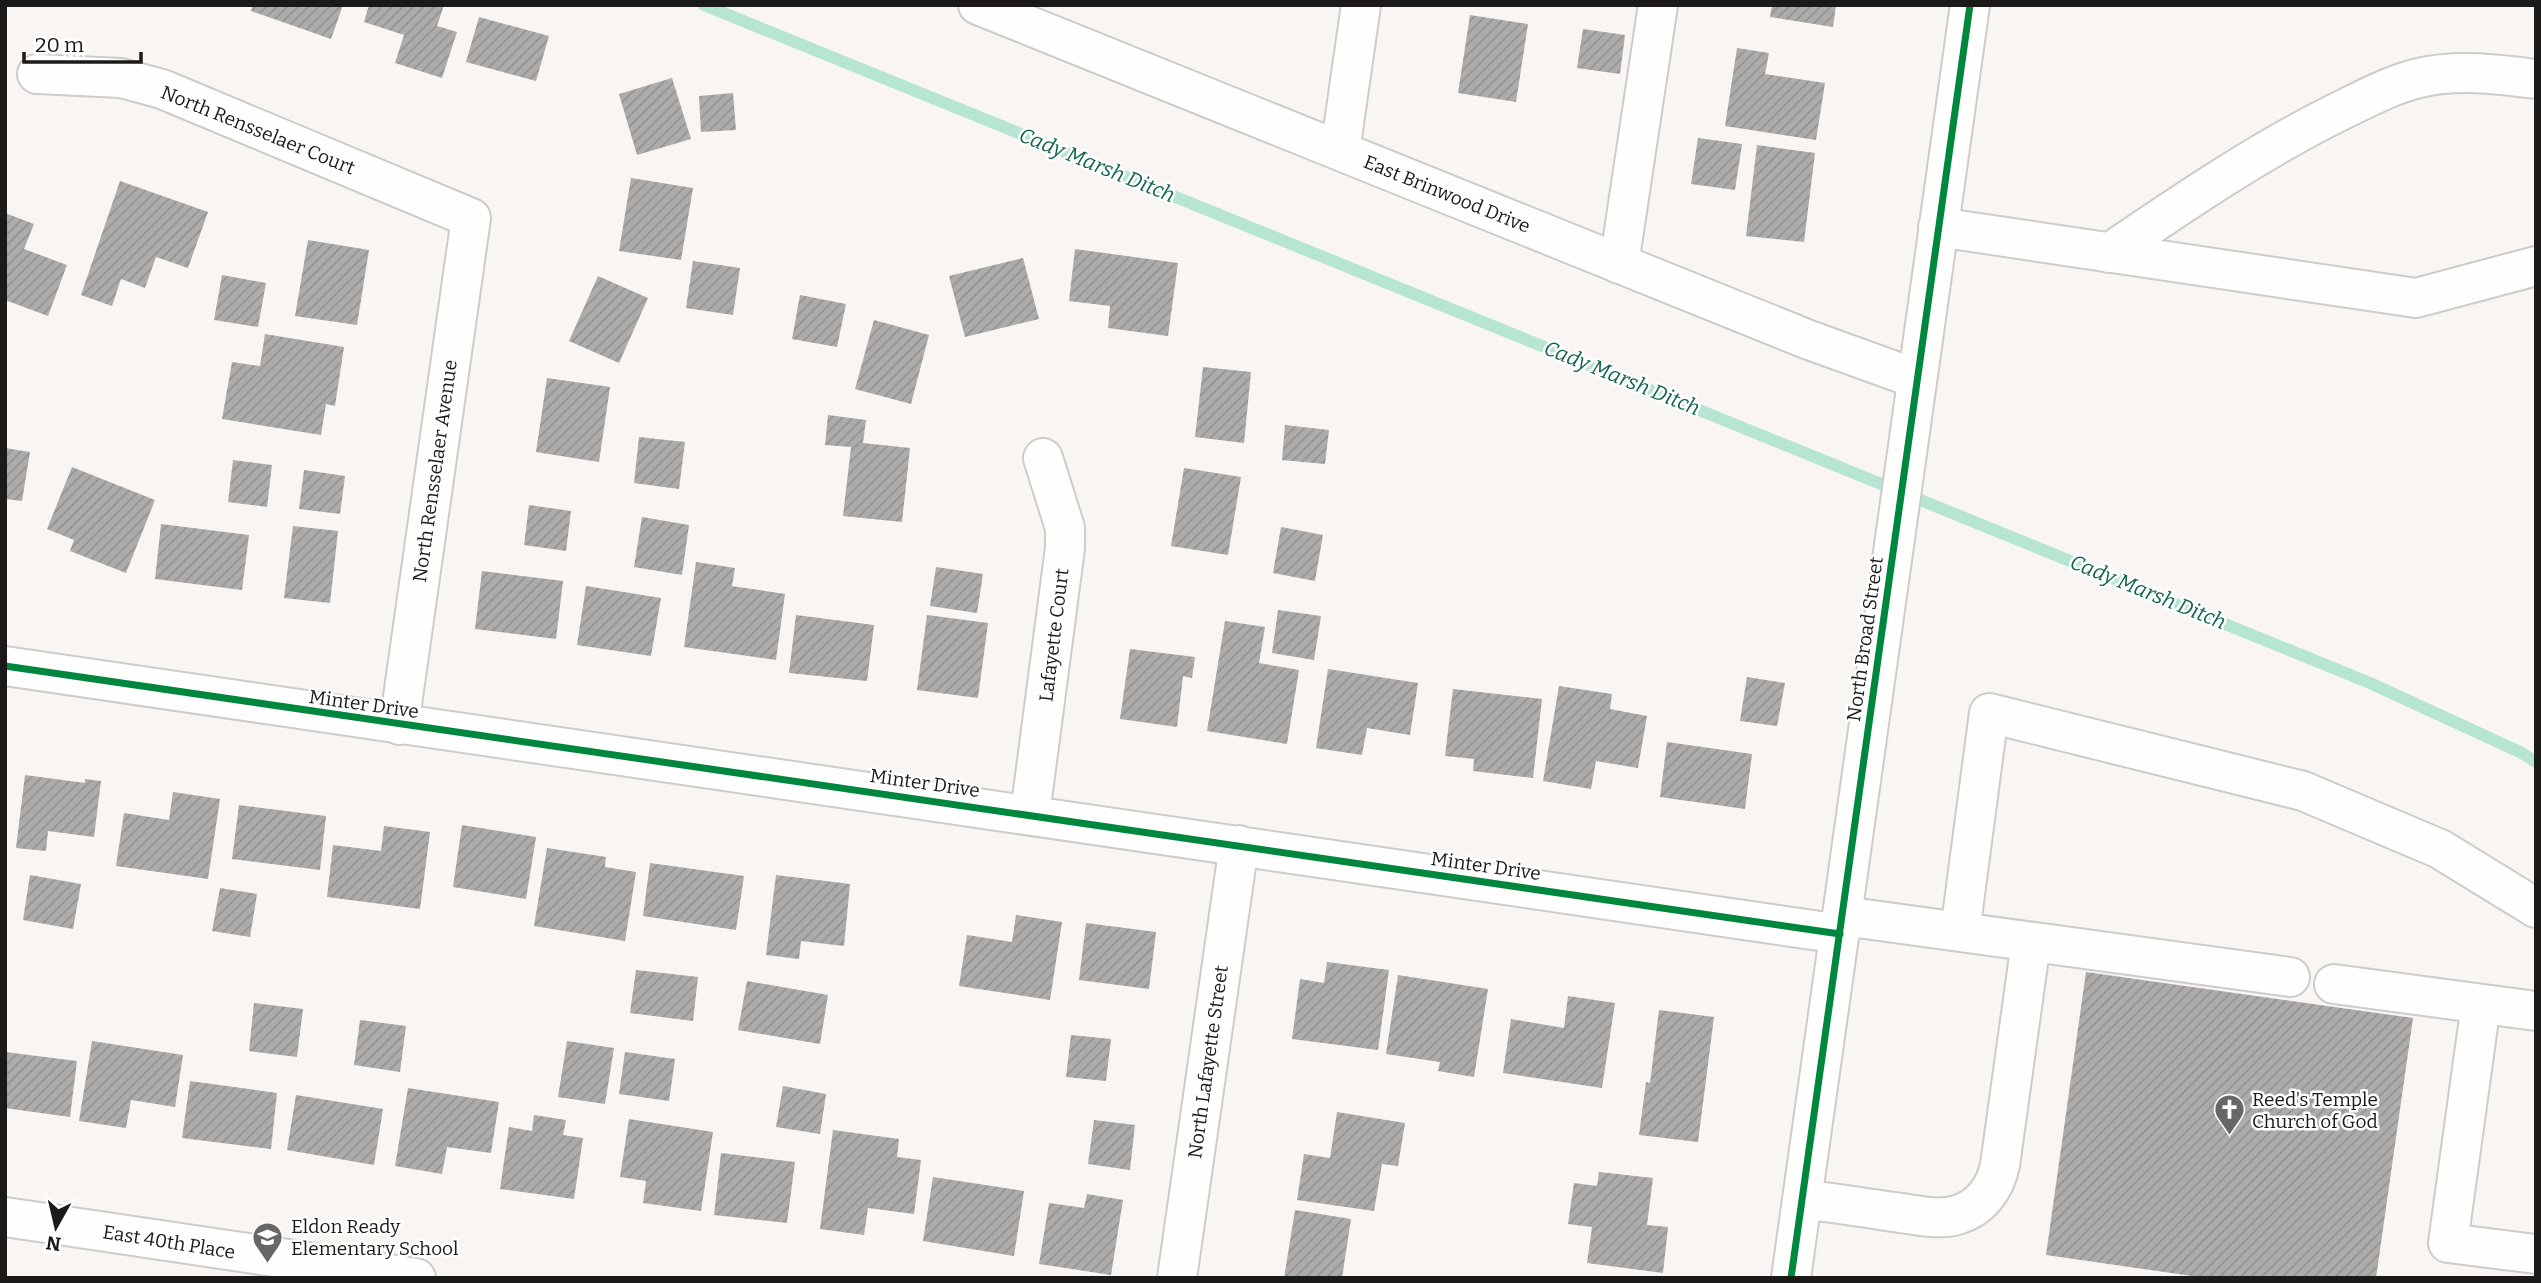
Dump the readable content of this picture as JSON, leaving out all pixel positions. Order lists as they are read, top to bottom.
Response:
{
  "streets": {
    "street": [
      "North Rensselaer Court",
      "East Brinwood Drive",
      "North Rensselaer Avenue",
      "Lafayette Court",
      "North Broad Street",
      "Minter Drive",
      "North Lafayette Street",
      "East 40th Place"
    ]
  },
  "crossings": [
    ["North Rensselaer Court", "North Rensselaer Avenue"],
    ["East Brinwood Drive", "North Broad Street"],
    ["North Rensselaer Avenue", "Minter Drive"],
    ["Lafayette Court", "Minter Drive"],
    ["North Broad Street", "Minter Drive"],
    ["Minter Drive", "North Lafayette Street"]
  ],
  "water": ["Cady Marsh Ditch"],
  "places": {
    "church": ["Reed's Temple Church of God"],
    "school or university": ["Eldon Ready Elementary School"]
  },
  "scale_bar": "20 m",
  "north": "bottom"
}
